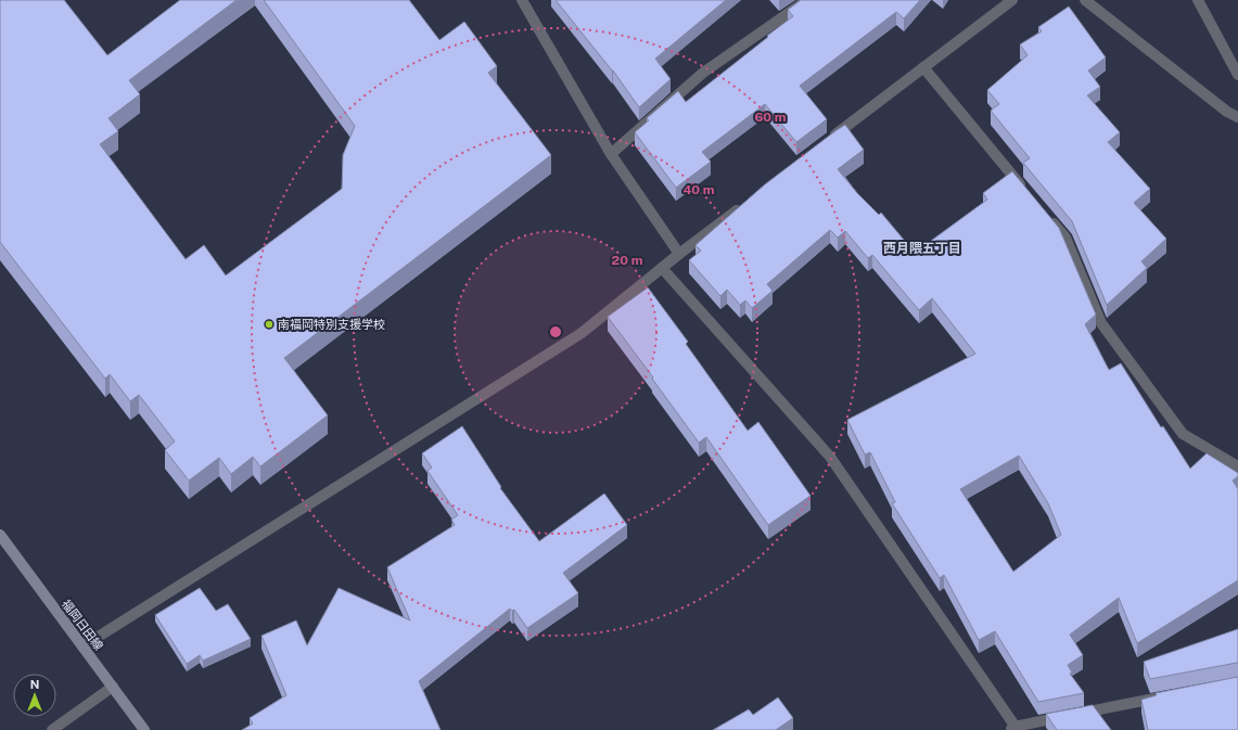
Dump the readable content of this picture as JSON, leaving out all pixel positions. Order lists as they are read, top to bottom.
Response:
{
  "streets": {
    "main road": ["福岡日田線"]
  },
  "districts": ["西月隈五丁目"],
  "places": ["南福岡特別支援学校"],
  "north": "top",
  "rings": ["60 m", "40 m", "20 m"]
}
